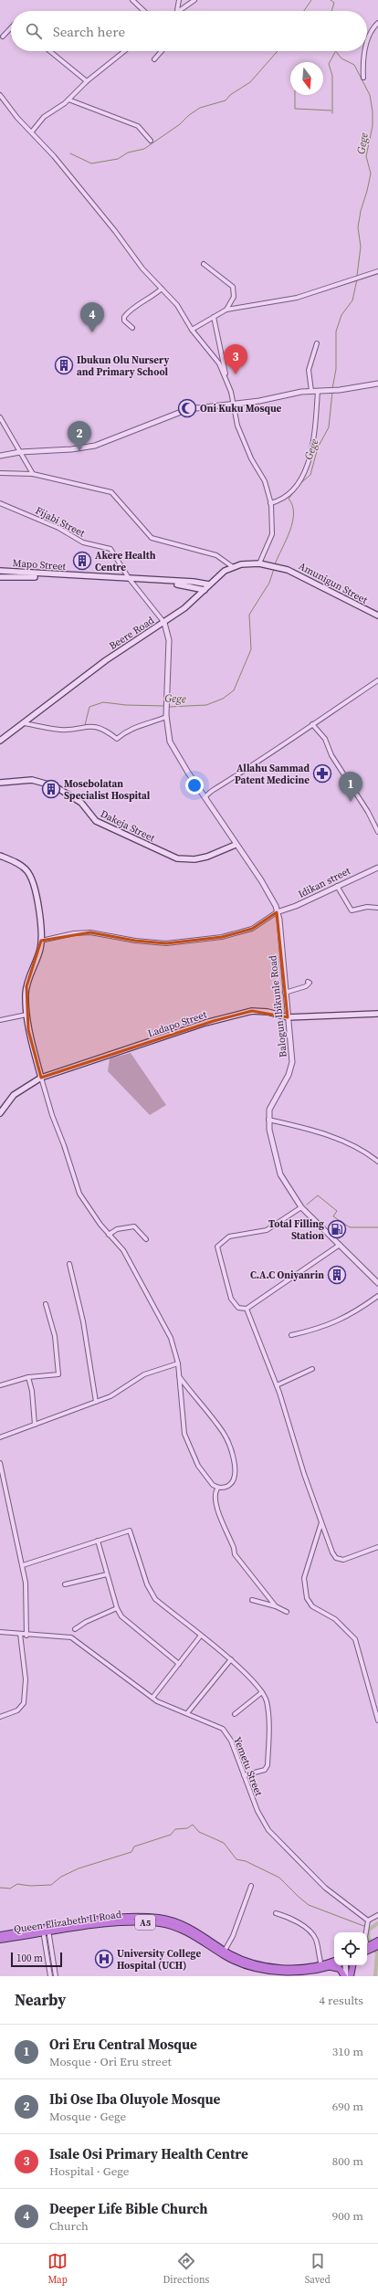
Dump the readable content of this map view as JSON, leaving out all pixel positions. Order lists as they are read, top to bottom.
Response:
{
  "streets": {
    "highway": ["Queen Elizabeth II Road", "A5"],
    "main road": [
      "Mapo Street",
      "Amunigun Street",
      "Beere Road",
      "Dakeja Street",
      "Ladapo Street"
    ],
    "street": [
      "Fijabi Street",
      "Idikan street",
      "Balogun Ibikunle Road",
      "Yemetu Street"
    ]
  },
  "crossings": [
    ["Fijabi Street", "Mapo Street"],
    ["Fijabi Street", "Beere Road"],
    ["Fijabi Street", "Balogun Ibikunle Road"],
    ["Mapo Street", "Beere Road"],
    ["Amunigun Street", "Beere Road"],
    ["Beere Road", "Balogun Ibikunle Road"],
    ["Dakeja Street", "Balogun Ibikunle Road"],
    ["Idikan street", "Balogun Ibikunle Road"],
    ["Balogun Ibikunle Road", "Ladapo Street"]
  ],
  "water": ["Gege"],
  "places": {
    "building": [
      "Ibukun Olu Nursery and Primary School",
      "Akere Health Centre",
      "Mosebolatan Specialist Hospital",
      "C.A.C Oniyanrin"
    ],
    "mosque": ["Oni Kuku Mosque"],
    "pharmacy": ["Allahu Sammad Patent Medicine"],
    "fuel station": ["Total Filling Station"],
    "hospital": ["University College Hospital (UCH)"]
  },
  "scale_bar": "100 m",
  "north": "bottom",
  "page": {
    "search": "Search here",
    "pins": [
      "4",
      "3",
      "2",
      "1"
    ],
    "scale": "100 m",
    "heading": ["Nearby", "4 results"],
    "list": [
      {
        "mark": "1",
        "name": "Ori Eru Central Mosque",
        "note": "Mosque · Ori Eru street",
        "value": "310 m"
      },
      {
        "mark": "2",
        "name": "Ibi Ose Iba Oluyole Mosque",
        "note": "Mosque · Gege",
        "value": "690 m"
      },
      {
        "mark": "3",
        "name": "Isale Osi Primary Health Centre",
        "note": "Hospital · Gege",
        "value": "800 m"
      },
      {
        "mark": "4",
        "name": "Deeper Life Bible Church",
        "note": "Church",
        "value": "900 m"
      }
    ],
    "nav": ["Map", "Directions", "Saved"]
  }
}
